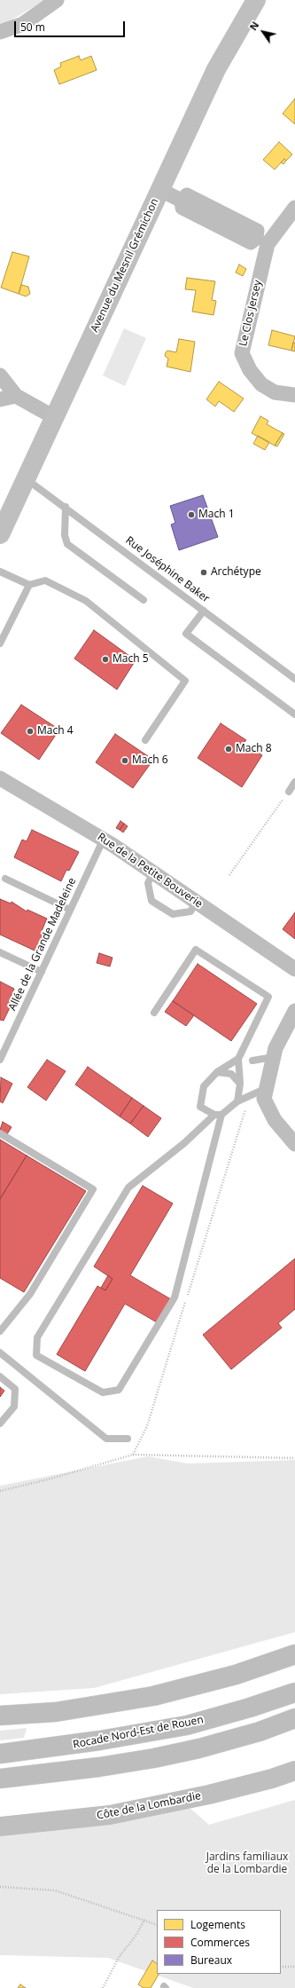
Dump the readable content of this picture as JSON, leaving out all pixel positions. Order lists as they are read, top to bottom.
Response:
{
  "streets": {
    "highway": ["Rocade Nord-Est de Rouen"],
    "street": [
      "Avenue du Mesnil Grémichon",
      "Le Clos Jersey",
      "Rue de la Petite Bouverie",
      "Côte de la Lombardie"
    ],
    "lane": ["Rue Joséphine Baker", "Allée de la Grande Madeleine"]
  },
  "crossings": [
    ["Avenue du Mesnil Grémichon", "Rue Joséphine Baker"],
    ["Rue de la Petite Bouverie", "Allée de la Grande Madeleine"]
  ],
  "parks": ["Jardins familiaux de la Lombardie"],
  "places": [
    "Mach 1",
    "Archétype",
    "Mach 5",
    "Mach 4",
    "Mach 8",
    "Mach 6"
  ],
  "legend": ["Logements", "Commerces", "Bureaux"],
  "scale_bar": "50 m",
  "north": "top left"
}
